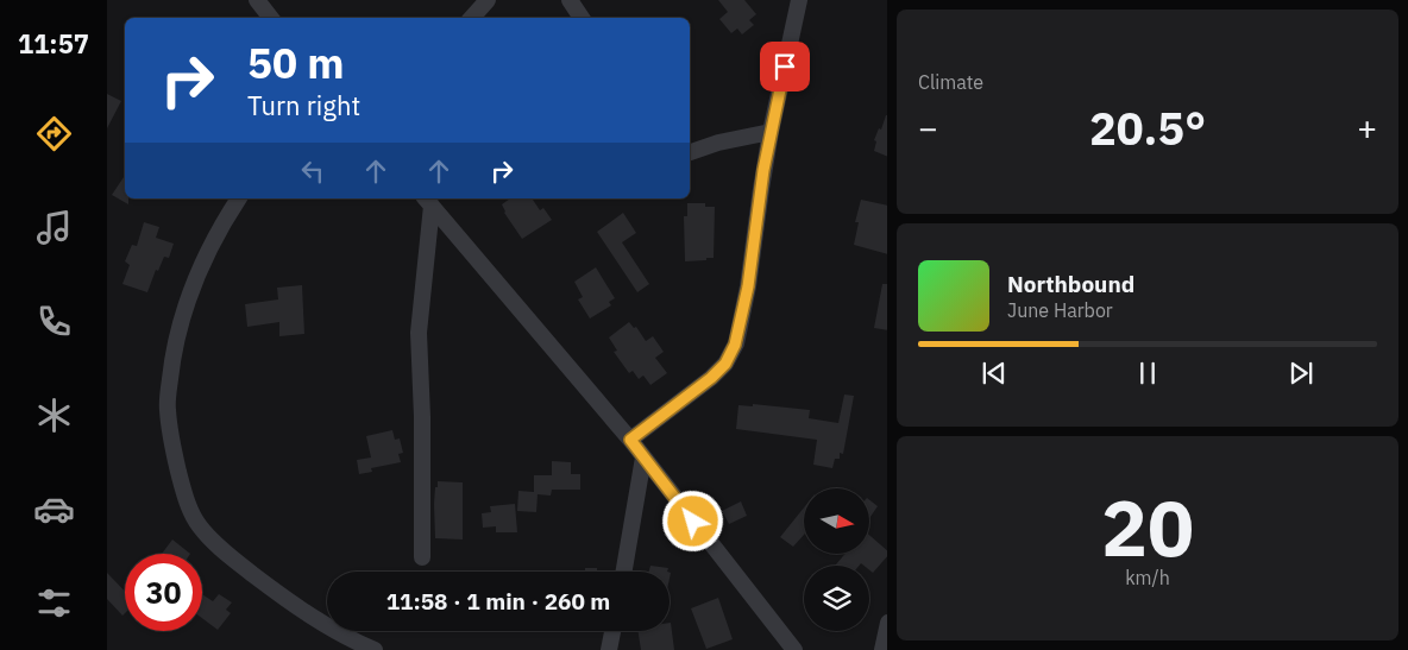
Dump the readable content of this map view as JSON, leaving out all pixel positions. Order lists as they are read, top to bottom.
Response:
{
  "north": "right",
  "page": {
    "tabs": "11:57",
    "tile": [
      "Climate",
      ["20", "km/h"]
    ],
    "turn": ["50 m", "Turn right"],
    "heat": ["−", "20.5°", "+"],
    "song": ["Northbound", "June Harbor"],
    "limit": "30",
    "trip": "11:58 · 1 min · 260 m"
  }
}
